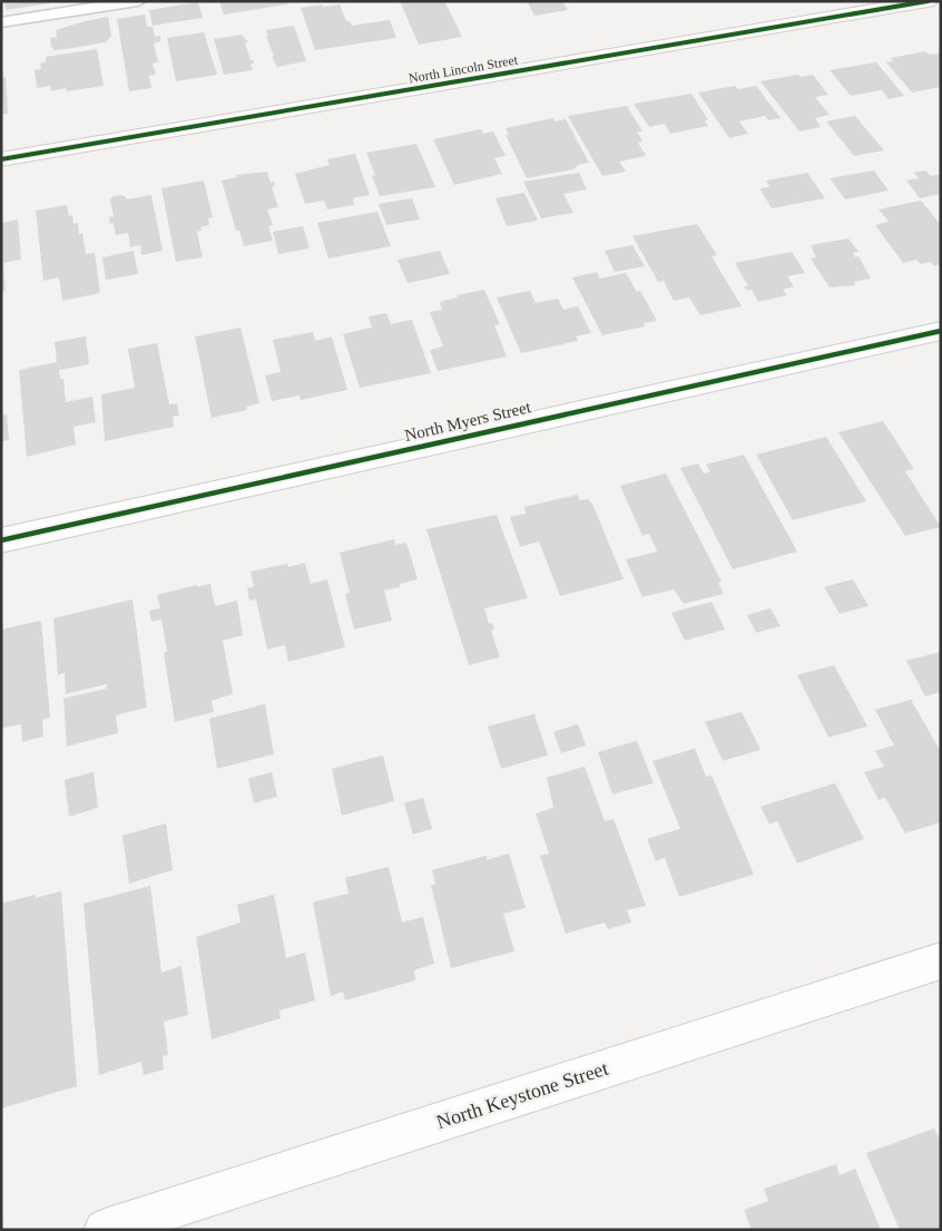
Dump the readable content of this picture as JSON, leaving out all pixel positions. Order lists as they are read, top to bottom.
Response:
{
  "streets": {
    "street": ["North Lincoln Street", "North Myers Street", "North Keystone Street"]
  }
}
